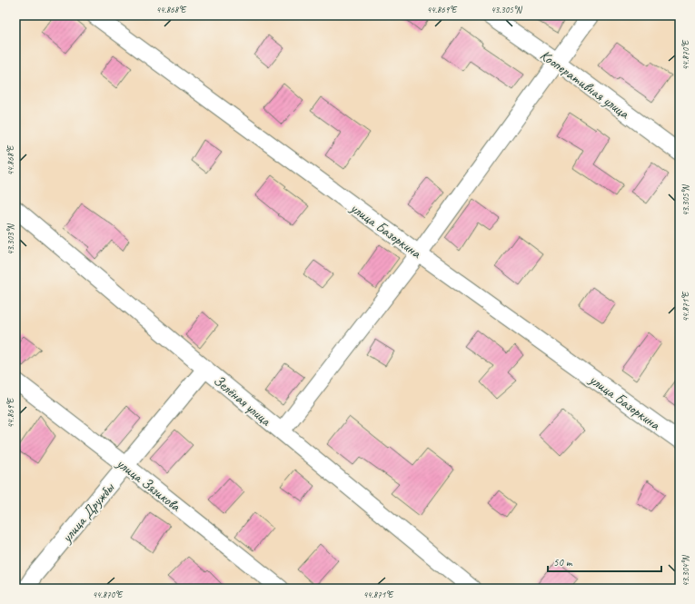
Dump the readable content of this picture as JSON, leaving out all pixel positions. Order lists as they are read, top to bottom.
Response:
{
  "streets": {
    "street": [
      "Кооперативная улица",
      "улица Базоркина",
      "Зелёная улица",
      "улица Зязикова",
      "улица Дружбы"
    ]
  },
  "crossings": [
    ["Зелёная улица", "улица Дружбы"],
    ["улица Зязикова", "улица Дружбы"]
  ],
  "scale_bar": "50 m",
  "coordinates": [
    "44.868°E",
    "44.869°E",
    "43.305°N",
    "44.870°E",
    "43.303°N",
    "44.871°E",
    "43.304°N"
  ]
}
